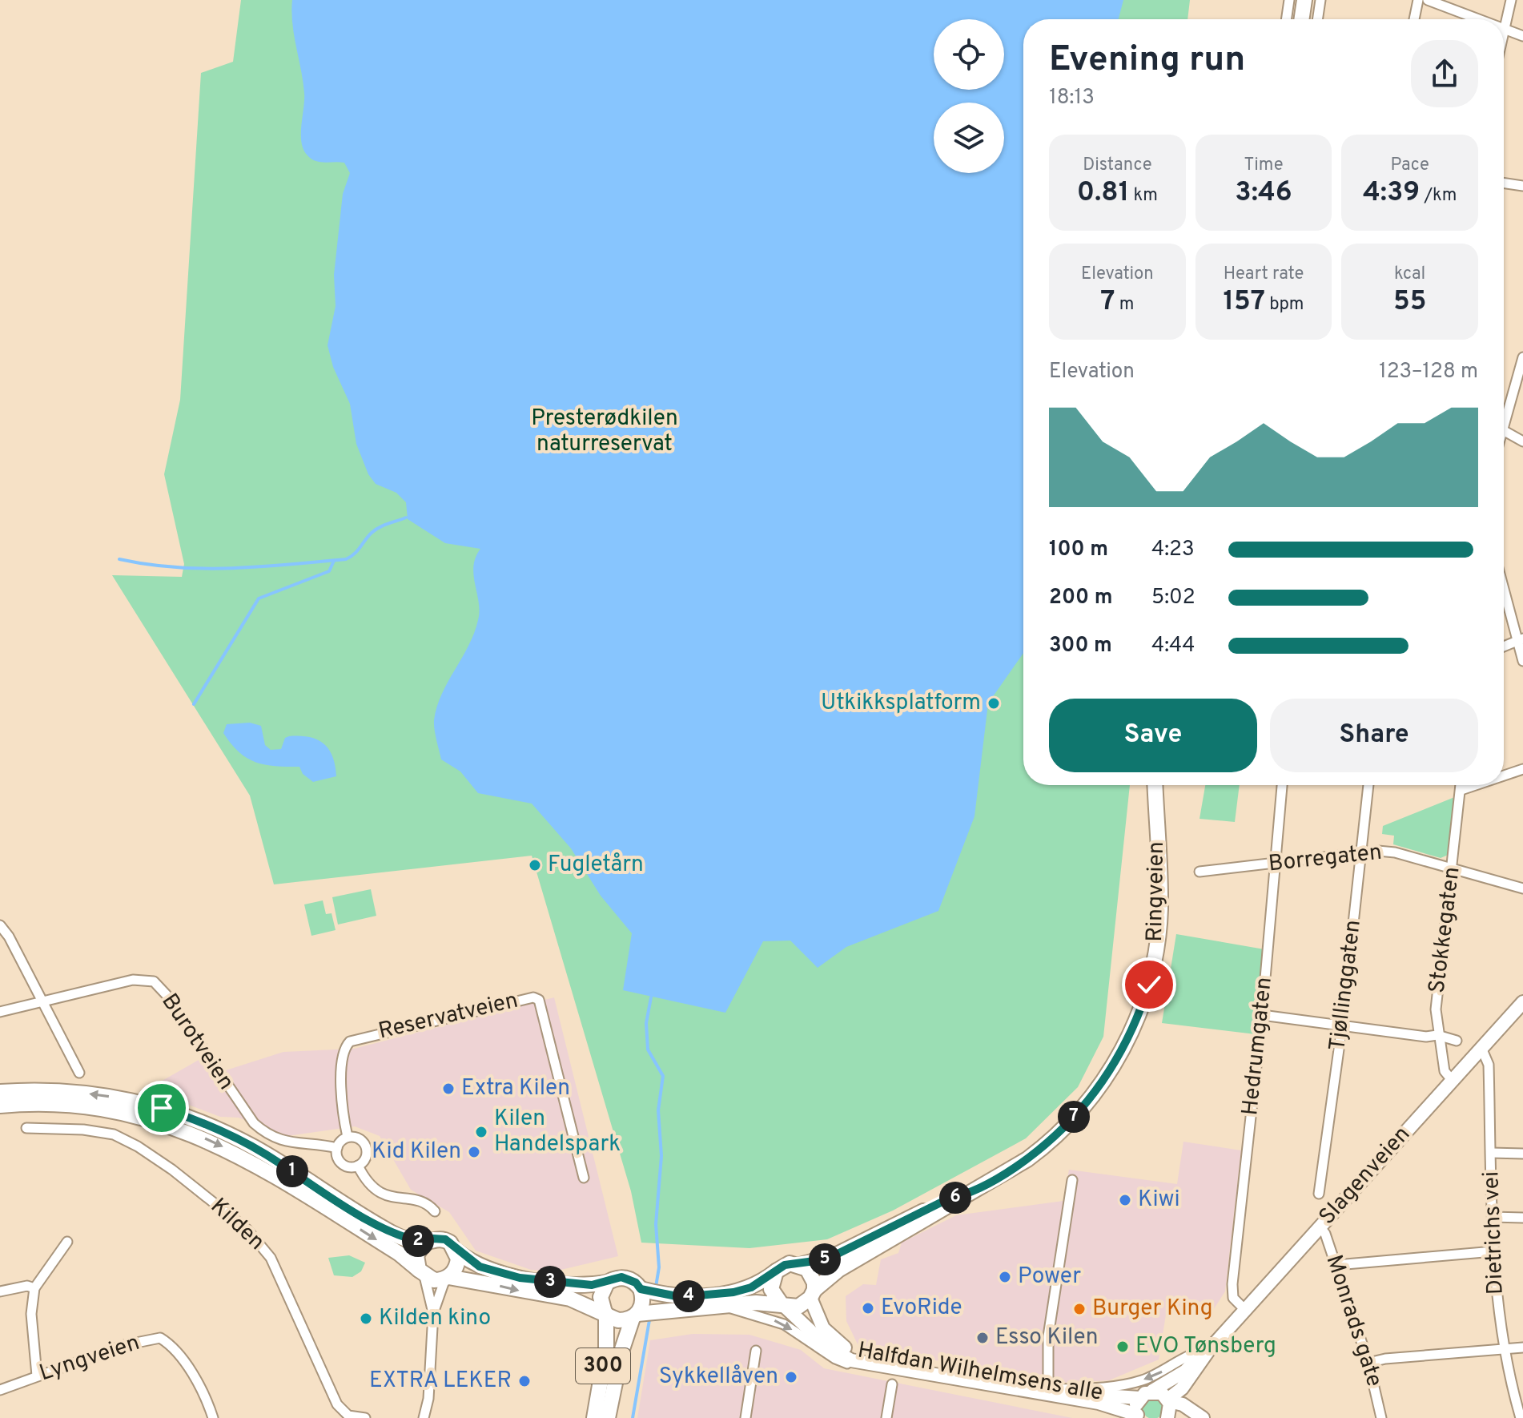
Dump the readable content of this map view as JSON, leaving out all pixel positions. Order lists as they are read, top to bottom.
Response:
{
  "streets": {
    "main road": [
      "Ringveien",
      "Slagenveien",
      "300",
      "Halfdan Wilhelmsens alle"
    ],
    "street": [
      "Borregaten",
      "Stokkegaten",
      "Tjøllinggaten",
      "Reservatveien",
      "Burotveien",
      "Hedrumgaten",
      "Kilden",
      "Dietrichs vei",
      "Monrads gate",
      "Lyngveien"
    ]
  },
  "crossings": [
    ["Borregaten", "Stokkegaten"],
    ["Borregaten", "Tjøllinggaten"],
    ["Borregaten", "Hedrumgaten"],
    ["Ringveien", "300"],
    ["Ringveien", "Halfdan Wilhelmsens alle"],
    ["Stokkegaten", "Slagenveien"],
    ["Reservatveien", "Burotveien"],
    ["Hedrumgaten", "Slagenveien"],
    ["Slagenveien", "Dietrichs vei"],
    ["Slagenveien", "Monrads gate"],
    ["Slagenveien", "Halfdan Wilhelmsens alle"]
  ],
  "parks": ["Presterødkilen naturreservat"],
  "places": [
    "Utkikksplatform",
    "Fugletårn",
    "Extra Kilen",
    "Kilen Handelspark",
    "Kid Kilen",
    "Kiwi",
    "Power",
    "EvoRide",
    "Burger King",
    "Kilden kino",
    "Esso Kilen",
    "EVO Tønsberg",
    "Sykkellåven",
    "EXTRA LEKER"
  ],
  "page": {
    "heading": ["Evening run", "18:13"],
    "stats": [
      ["Distance", "0.81 km"],
      ["Time", "3:46"],
      ["Pace", "4:39 /km"],
      ["Elevation", "7 m"],
      ["Heart rate", "157 bpm"],
      ["kcal", "55"]
    ],
    "chart": ["Elevation", "123–128 m"],
    "list": [
      {
        "name": "100 m",
        "note": "4:23"
      },
      {
        "name": "200 m",
        "note": "5:02"
      },
      {
        "name": "300 m",
        "note": "4:44"
      }
    ],
    "buttons": ["Save", "Share"],
    "pins": [
      "7",
      "1",
      "6",
      "2",
      "5",
      "3",
      "4"
    ]
  }
}
